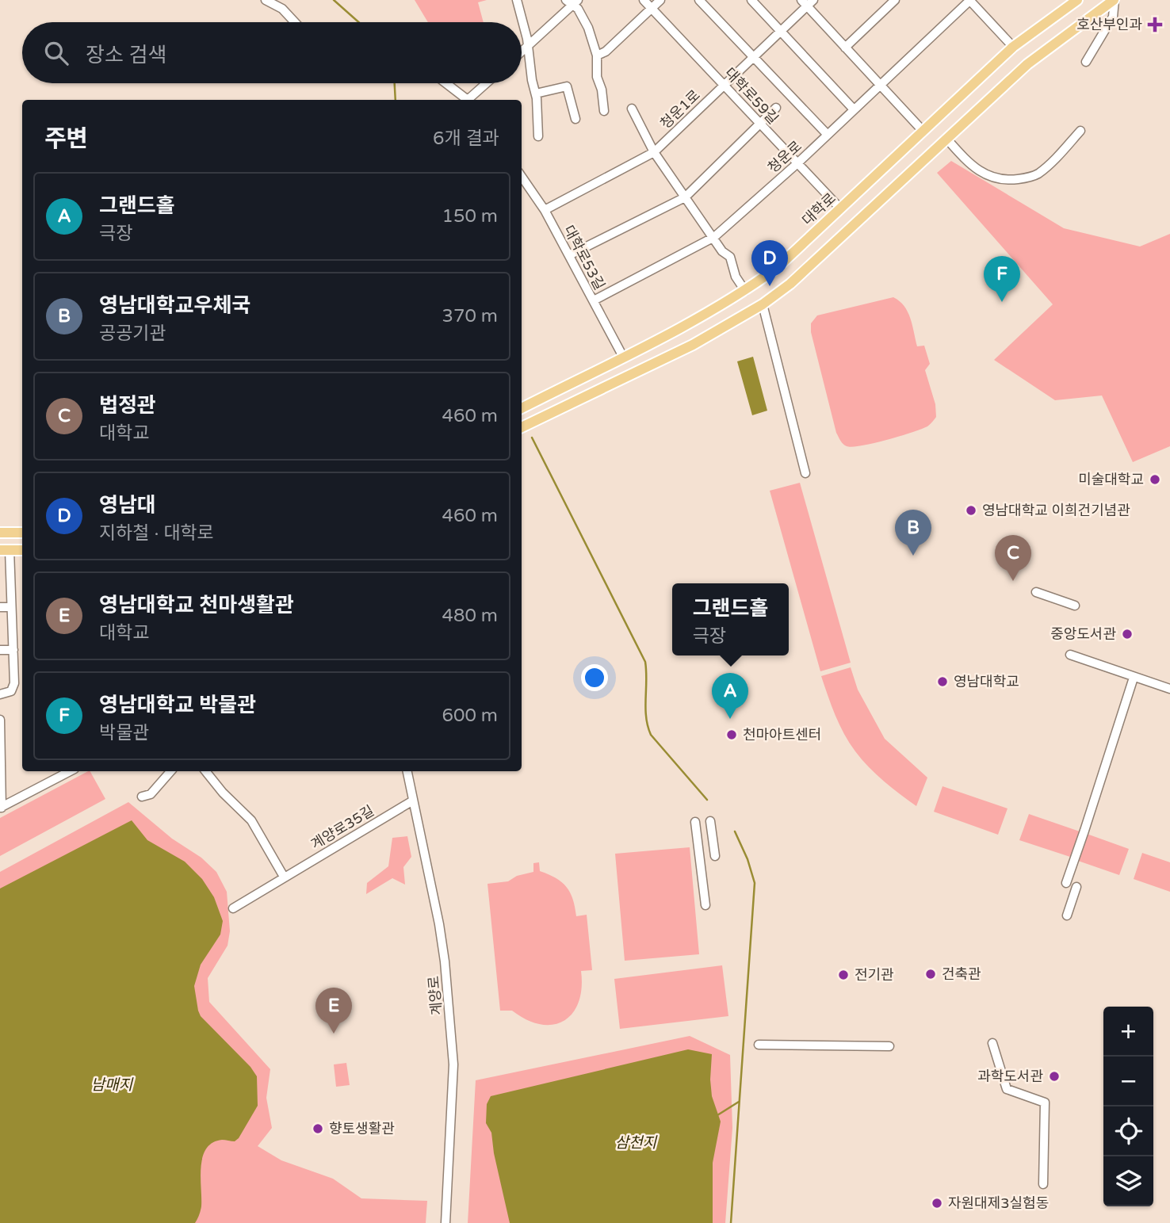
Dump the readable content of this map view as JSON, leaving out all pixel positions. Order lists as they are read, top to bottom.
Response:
{
  "streets": {
    "main road": ["대학로"],
    "street": [
      "대학로59길",
      "청운1로",
      "청운로",
      "대학로53길",
      "계양로35길",
      "계양로"
    ]
  },
  "crossings": [
    ["대학로59길", "청운1로"],
    ["대학로59길", "청운로"],
    ["대학로59길", "대학로"],
    ["청운1로", "대학로53길"],
    ["청운로", "대학로53길"],
    ["대학로", "대학로53길"],
    ["계양로35길", "계양로"]
  ],
  "water": ["남매지", "삼천지"],
  "places": {
    "health": ["호산부인과"],
    "other": [
      "미술대학교",
      "영남대학교 이희건기념관",
      "중앙도서관",
      "영남대학교",
      "천마아트센터",
      "건축관",
      "전기관",
      "과학도서관",
      "향토생활관",
      "자원대제3실험동"
    ]
  },
  "page": {
    "search": "장소 검색",
    "heading": ["주변", "6개 결과"],
    "list": [
      {
        "mark": "A",
        "name": "그랜드홀",
        "note": "극장",
        "value": "150 m"
      },
      {
        "mark": "B",
        "name": "영남대학교우체국",
        "note": "공공기관",
        "value": "370 m"
      },
      {
        "mark": "C",
        "name": "법정관",
        "note": "대학교",
        "value": "460 m"
      },
      {
        "mark": "D",
        "name": "영남대",
        "note": "지하철 · 대학로",
        "value": "460 m"
      },
      {
        "mark": "E",
        "name": "영남대학교 천마생활관",
        "note": "대학교",
        "value": "480 m"
      },
      {
        "mark": "F",
        "name": "영남대학교 박물관",
        "note": "박물관",
        "value": "600 m"
      }
    ],
    "pins": [
      "D",
      "F",
      "B",
      "C",
      "A",
      "E"
    ],
    "popup": ["그랜드홀", "극장"],
    "map_buttons": ["+", "−"]
  }
}
